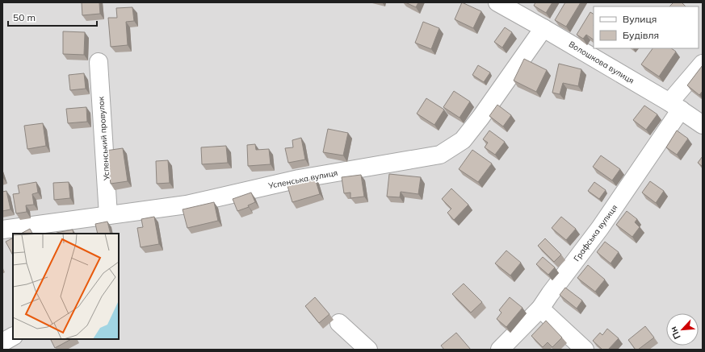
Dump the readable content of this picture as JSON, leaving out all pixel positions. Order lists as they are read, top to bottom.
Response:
{
  "streets": {
    "street": [
      "Волошкова вулиця",
      "Успенський провулок",
      "Успенська вулиця",
      "Графська вулиця"
    ]
  },
  "crossings": [
    ["Волошкова вулиця", "Успенська вулиця"],
    ["Волошкова вулиця", "Графська вулиця"],
    ["Успенський провулок", "Успенська вулиця"]
  ],
  "legend": ["Вулиця", "Будівля"],
  "scale_bar": "50 m",
  "north": "bottom left"
}
